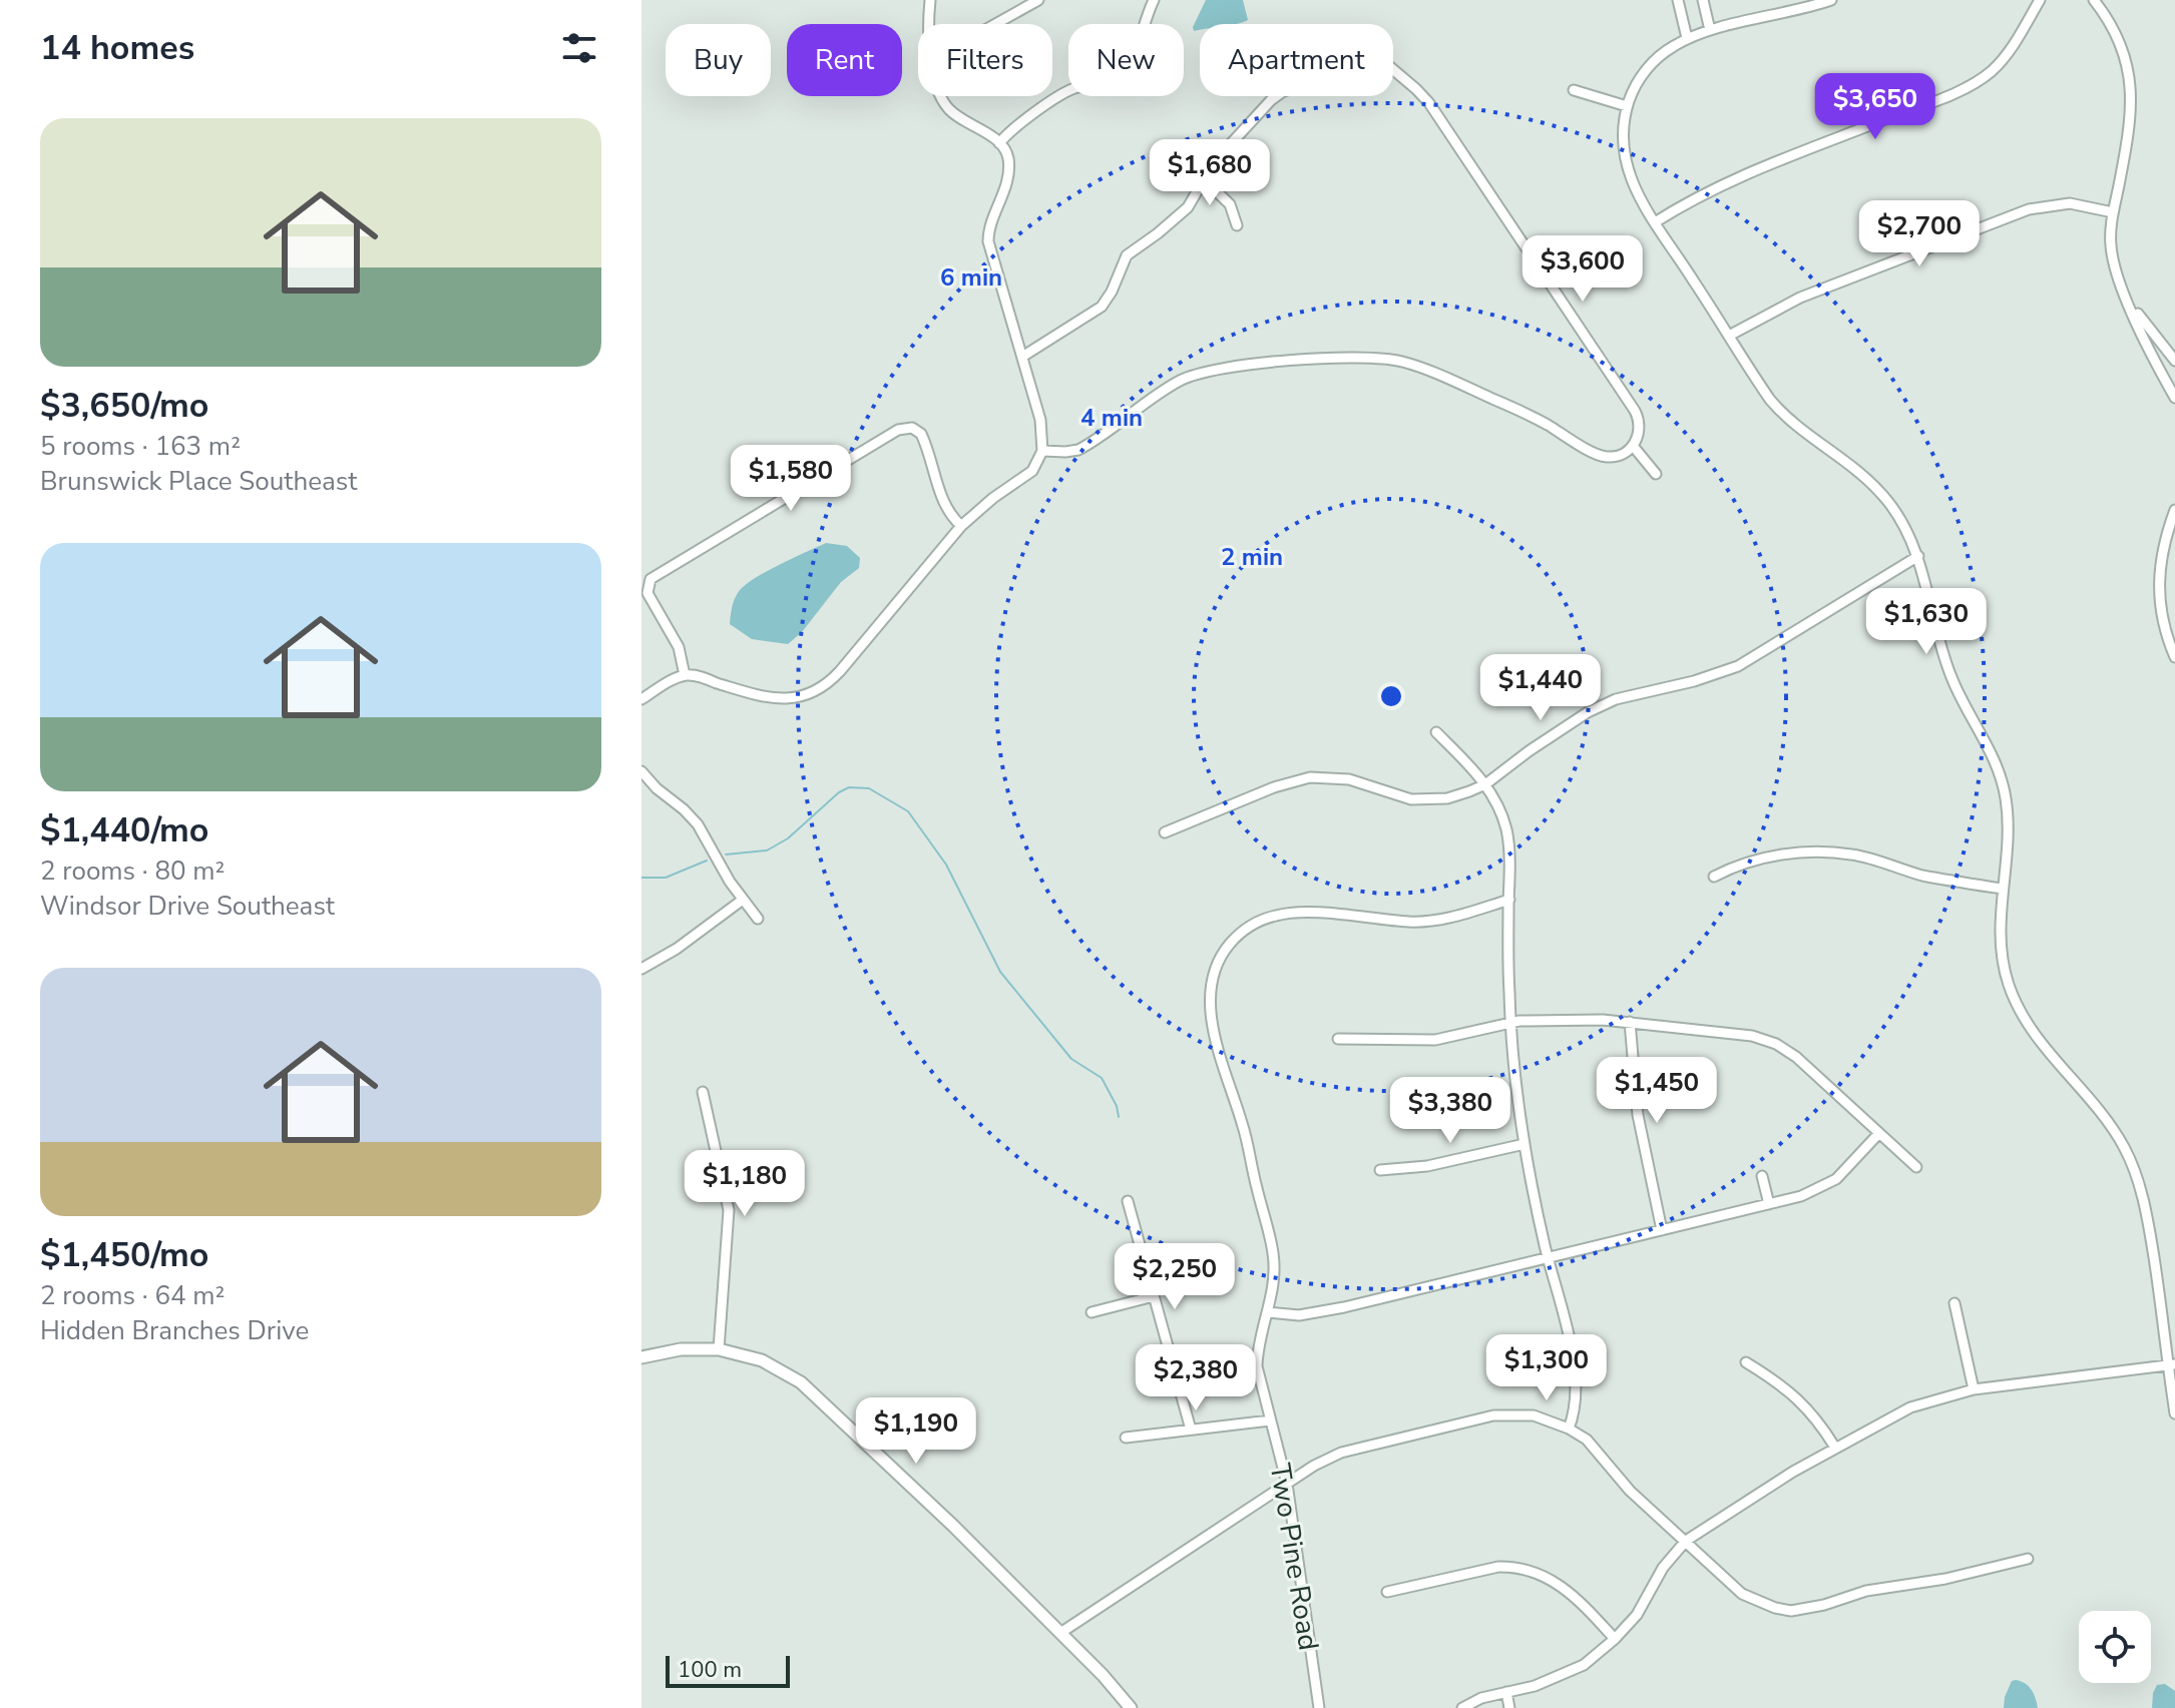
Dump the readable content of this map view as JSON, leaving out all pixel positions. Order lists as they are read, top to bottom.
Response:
{
  "streets": {
    "street": ["Two Pine Road"]
  },
  "scale_bar": "100 m",
  "page": {
    "heading": "14 homes",
    "chip": [
      "Buy",
      "Rent",
      "Filters",
      "New",
      "Apartment"
    ],
    "price": [
      "$3,650",
      "$1,680",
      "$2,700",
      "$3,600",
      "$1,580",
      "$1,630",
      "$1,440",
      "$1,450",
      "$3,380",
      "$1,180",
      "$2,250",
      "$1,300",
      "$2,380",
      "$1,190"
    ],
    "list": [
      {
        "name": "$3,650/mo",
        "note": "5 rooms · 163 m² · Brunswick Place Southeast"
      },
      {
        "name": "$1,440/mo",
        "note": "2 rooms · 80 m² · Windsor Drive Southeast"
      },
      {
        "name": "$1,450/mo",
        "note": "2 rooms · 64 m² · Hidden Branches Drive"
      }
    ],
    "scale": "100 m"
  },
  "rings": ["6 min", "4 min", "2 min"]
}
